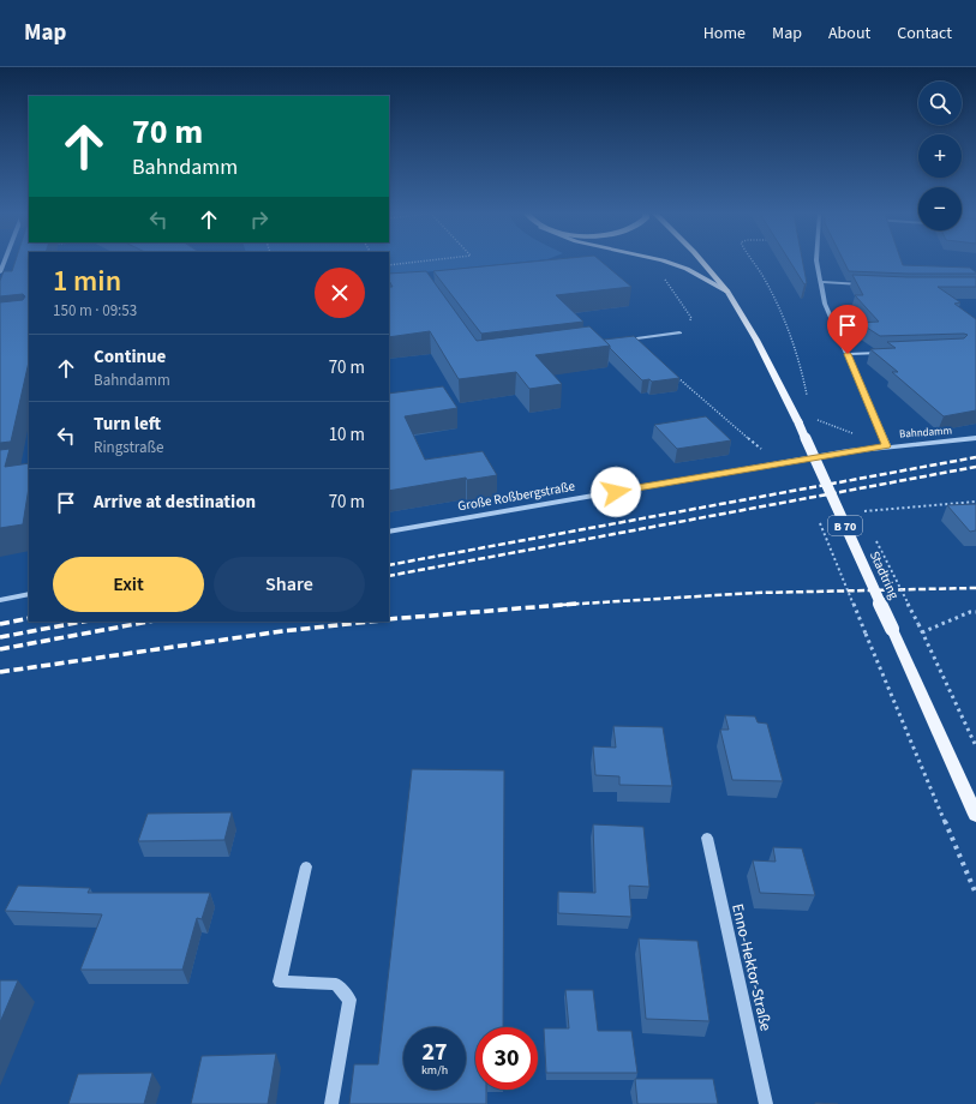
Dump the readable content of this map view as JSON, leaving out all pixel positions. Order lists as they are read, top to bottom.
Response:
{
  "streets": {
    "highway": ["B 70", "Stadtring"],
    "street": ["Bahndamm", "Große Roßbergstraße", "Enno-Hektor-Straße"]
  },
  "crossings": [
    ["Bahndamm", "Große Roßbergstraße"],
    ["B 70", "Stadtring"]
  ],
  "page": {
    "header": "Map",
    "nav": [
      "Home",
      "Map",
      "About",
      "Contact"
    ],
    "map_buttons": ["+", "−"],
    "turn": ["70 m", "Bahndamm"],
    "heading": ["1 min", "150 m · 09:53"],
    "list": [
      {
        "name": "Continue",
        "note": "Bahndamm",
        "value": "70 m"
      },
      {
        "name": "Turn left",
        "note": "Ringstraße",
        "value": "10 m"
      },
      {
        "name": "Arrive at destination",
        "value": "70 m"
      }
    ],
    "buttons": ["Exit", "Share"],
    "speed": "27 km/h",
    "limit": "30"
  }
}
